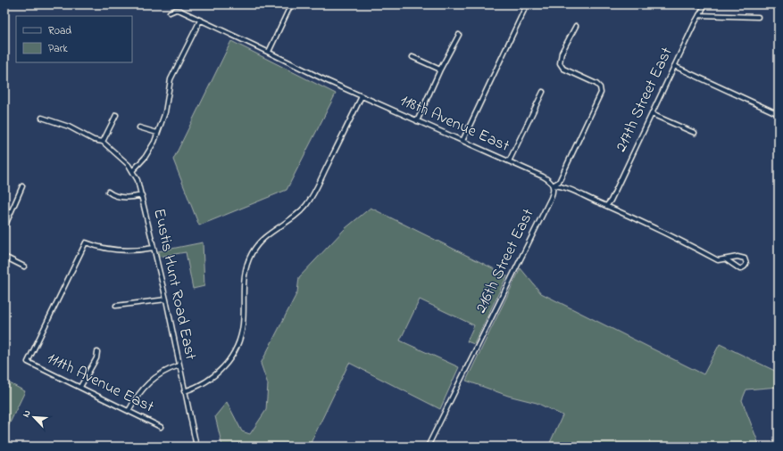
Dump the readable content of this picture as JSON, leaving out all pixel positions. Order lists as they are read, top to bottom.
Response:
{
  "streets": {
    "street": [
      "217th Street East",
      "118th Avenue East",
      "216th Street East",
      "Eustis Hunt Road East",
      "111th Avenue East"
    ]
  },
  "crossings": [
    ["217th Street East", "118th Avenue East"],
    ["118th Avenue East", "216th Street East"],
    ["Eustis Hunt Road East", "111th Avenue East"]
  ],
  "legend": ["Road", "Park"],
  "north": "top left"
}
